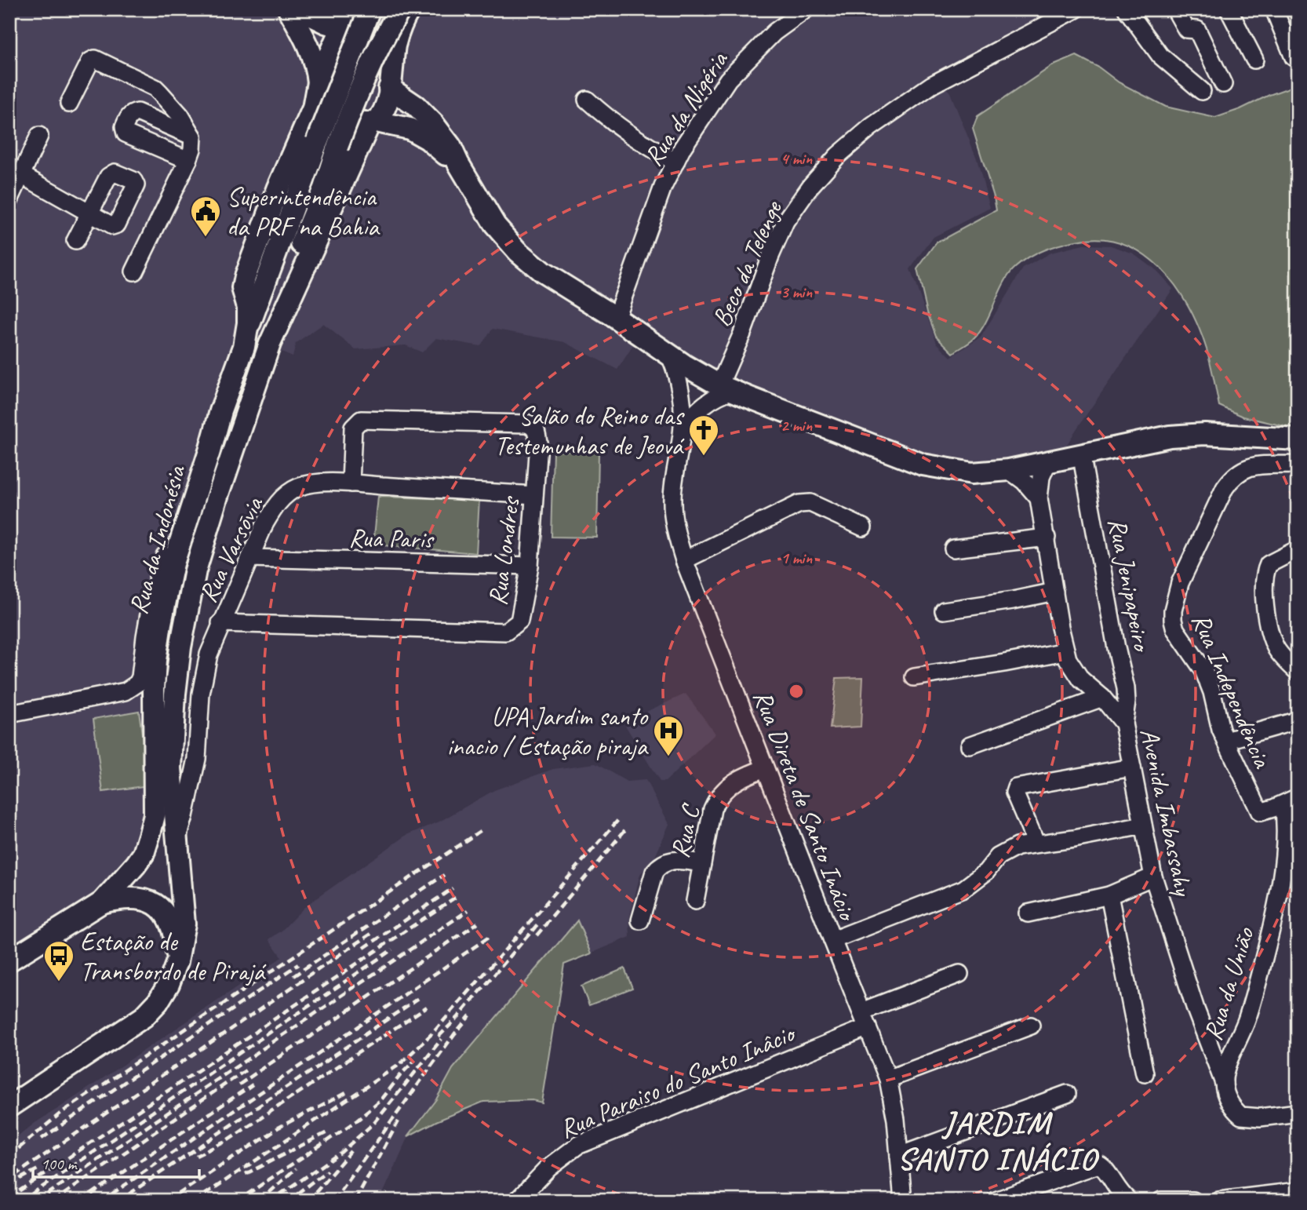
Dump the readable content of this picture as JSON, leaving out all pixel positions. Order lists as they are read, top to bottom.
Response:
{
  "streets": {
    "main road": ["Rua da Indonésia"],
    "street": [
      "Rua da Nigéria",
      "Beco da Telenge",
      "Rua Paris",
      "Rua Varsōvia",
      "Rua Londres",
      "Rua Jenipapeiro",
      "Rua Independência",
      "Rua Direta de Santo Inácio",
      "Avenida Imbassahy",
      "Rua C",
      "Rua da União",
      "Rua Paraiso do Santo Inâcio"
    ]
  },
  "crossings": [
    ["Rua Paris", "Rua Varsōvia"],
    ["Rua Paris", "Rua Londres"],
    ["Rua da Indonésia", "Rua Varsōvia"],
    ["Rua Varsōvia", "Rua Londres"],
    ["Rua Jenipapeiro", "Avenida Imbassahy"],
    ["Rua Independência", "Rua da União"],
    ["Rua Direta de Santo Inácio", "Rua C"],
    ["Rua Direta de Santo Inácio", "Rua Paraiso do Santo Inâcio"],
    ["Avenida Imbassahy", "Rua da União"]
  ],
  "districts": ["JARDIM SANTO INÁCIO"],
  "places": {
    "public building": ["Superintendência da PRF na Bahia"],
    "church": ["Salão do Reino das Testemunhas de Jeová"],
    "hospital": ["UPA Jardim santo inacio / Estação piraja"],
    "bus stop": ["Estação de Transbordo de Pirajá"]
  },
  "scale_bar": "100 m",
  "rings": [
    "4 min",
    "3 min",
    "2 min",
    "1 min"
  ]
}
